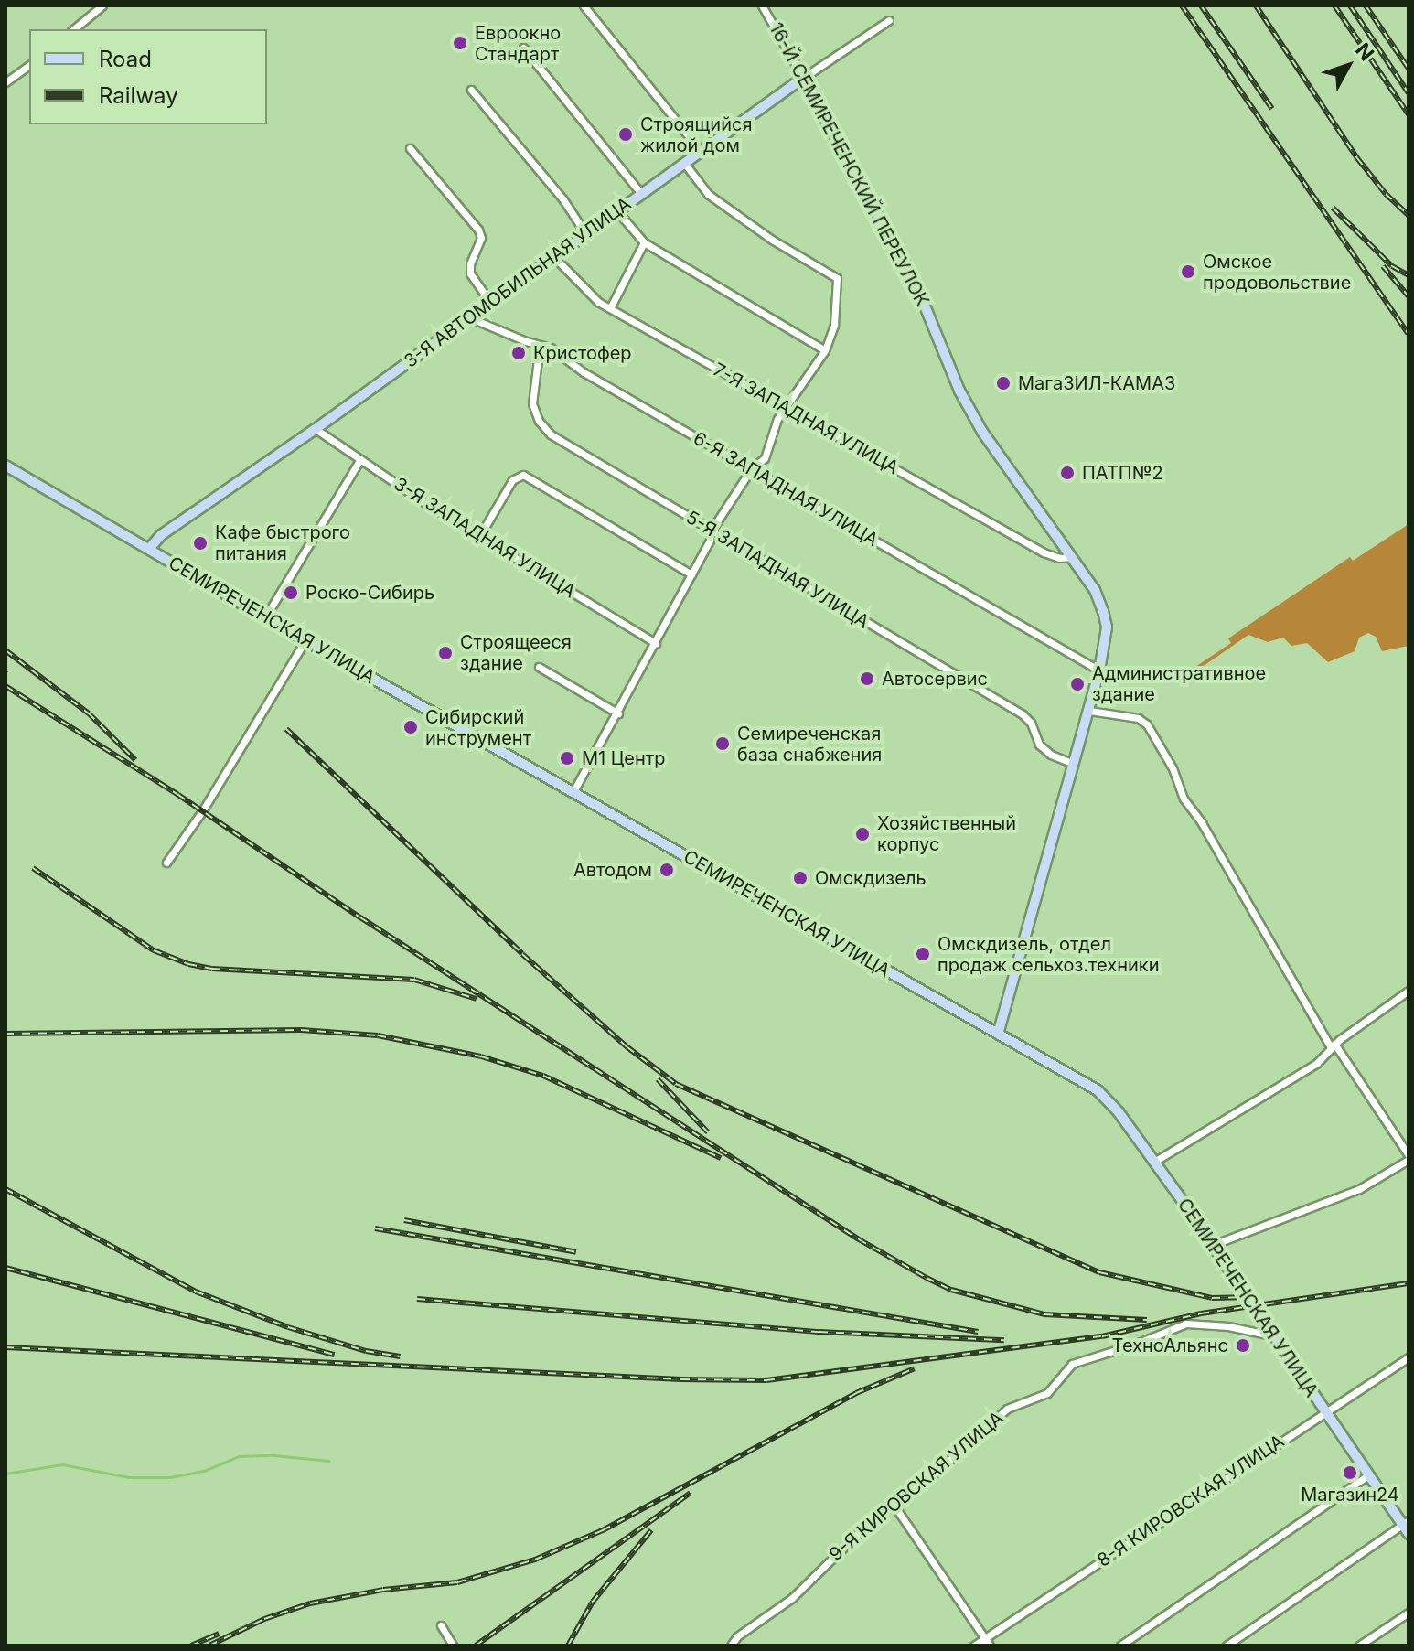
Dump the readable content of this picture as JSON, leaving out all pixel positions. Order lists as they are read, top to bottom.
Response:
{
  "streets": {
    "street": [
      "16-Й СЕМИРЕЧЕНСКИЙ ПЕРЕУЛОК",
      "3-Я АВТОМОБИЛЬНАЯ УЛИЦА",
      "7-Я ЗАПАДНАЯ УЛИЦА",
      "6-Я ЗАПАДНАЯ УЛИЦА",
      "3-Я ЗАПАДНАЯ УЛИЦА",
      "5-Я ЗАПАДНАЯ УЛИЦА",
      "СЕМИРЕЧЕНСКАЯ УЛИЦА",
      "9-Я КИРОВСКАЯ УЛИЦА",
      "8-Я КИРОВСКАЯ УЛИЦА"
    ]
  },
  "crossings": [
    ["16-Й СЕМИРЕЧЕНСКИЙ ПЕРЕУЛОК", "3-Я АВТОМОБИЛЬНАЯ УЛИЦА"],
    ["16-Й СЕМИРЕЧЕНСКИЙ ПЕРЕУЛОК", "7-Я ЗАПАДНАЯ УЛИЦА"],
    ["16-Й СЕМИРЕЧЕНСКИЙ ПЕРЕУЛОК", "6-Я ЗАПАДНАЯ УЛИЦА"],
    ["3-Я АВТОМОБИЛЬНАЯ УЛИЦА", "7-Я ЗАПАДНАЯ УЛИЦА"],
    ["3-Я АВТОМОБИЛЬНАЯ УЛИЦА", "6-Я ЗАПАДНАЯ УЛИЦА"],
    ["3-Я АВТОМОБИЛЬНАЯ УЛИЦА", "3-Я ЗАПАДНАЯ УЛИЦА"],
    ["3-Я АВТОМОБИЛЬНАЯ УЛИЦА", "СЕМИРЕЧЕНСКАЯ УЛИЦА"],
    ["6-Я ЗАПАДНАЯ УЛИЦА", "5-Я ЗАПАДНАЯ УЛИЦА"],
    ["СЕМИРЕЧЕНСКАЯ УЛИЦА", "9-Я КИРОВСКАЯ УЛИЦА"],
    ["СЕМИРЕЧЕНСКАЯ УЛИЦА", "8-Я КИРОВСКАЯ УЛИЦА"]
  ],
  "places": [
    "Евроокно Стандарт",
    "Строящийся жилой дом",
    "Омское продовольствие",
    "Кристофер",
    "МагаЗИЛ-КАМАЗ",
    "ПАТП№2",
    "Кафе быстрого питания",
    "Роско-Сибирь",
    "Строящееся здание",
    "Автосервис",
    "Административное здание",
    "Сибирский инструмент",
    "Семиреченская база снабжения",
    "М1 Центр",
    "Хозяйственный корпус",
    "Автодом",
    "Омскдизель",
    "Омскдизель, отдел продаж сельхоз.техники",
    "ТехноАльянс",
    "Магазин24"
  ],
  "legend": ["Road", "Railway"],
  "north": "top right"
}
